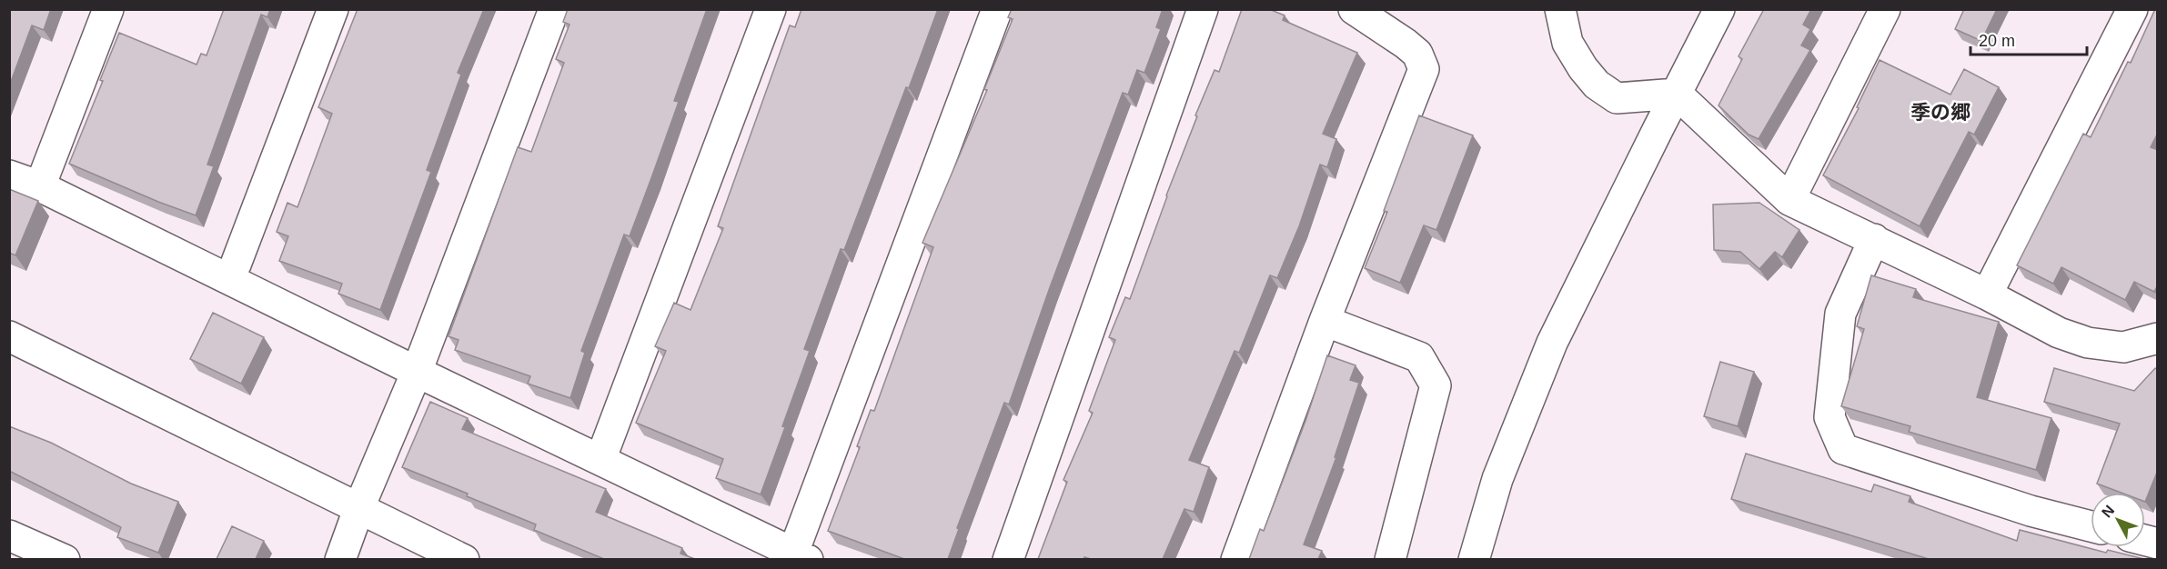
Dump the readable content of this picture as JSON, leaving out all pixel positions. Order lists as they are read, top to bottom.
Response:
{
  "districts": ["季の郷"],
  "scale_bar": "20 m",
  "north": "top left"
}
